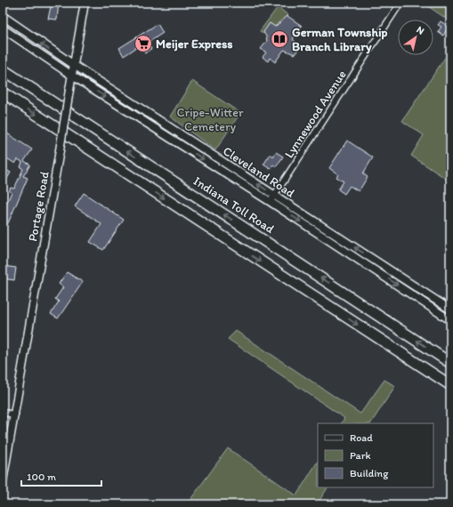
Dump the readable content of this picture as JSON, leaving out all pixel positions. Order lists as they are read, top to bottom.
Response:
{
  "streets": {
    "highway": ["Indiana Toll Road"],
    "main road": ["Cleveland Road", "Portage Road"],
    "street": ["Lynnewood Avenue"]
  },
  "crossings": [
    ["Lynnewood Avenue", "Cleveland Road"],
    ["Cleveland Road", "Portage Road"]
  ],
  "parks": ["Cripe-Witter Cemetery"],
  "places": {
    "library": ["German Township Branch Library"],
    "supermarket": ["Meijer Express"]
  },
  "legend": ["Road", "Park", "Building"],
  "scale_bar": "100 m",
  "north": "top right"
}
